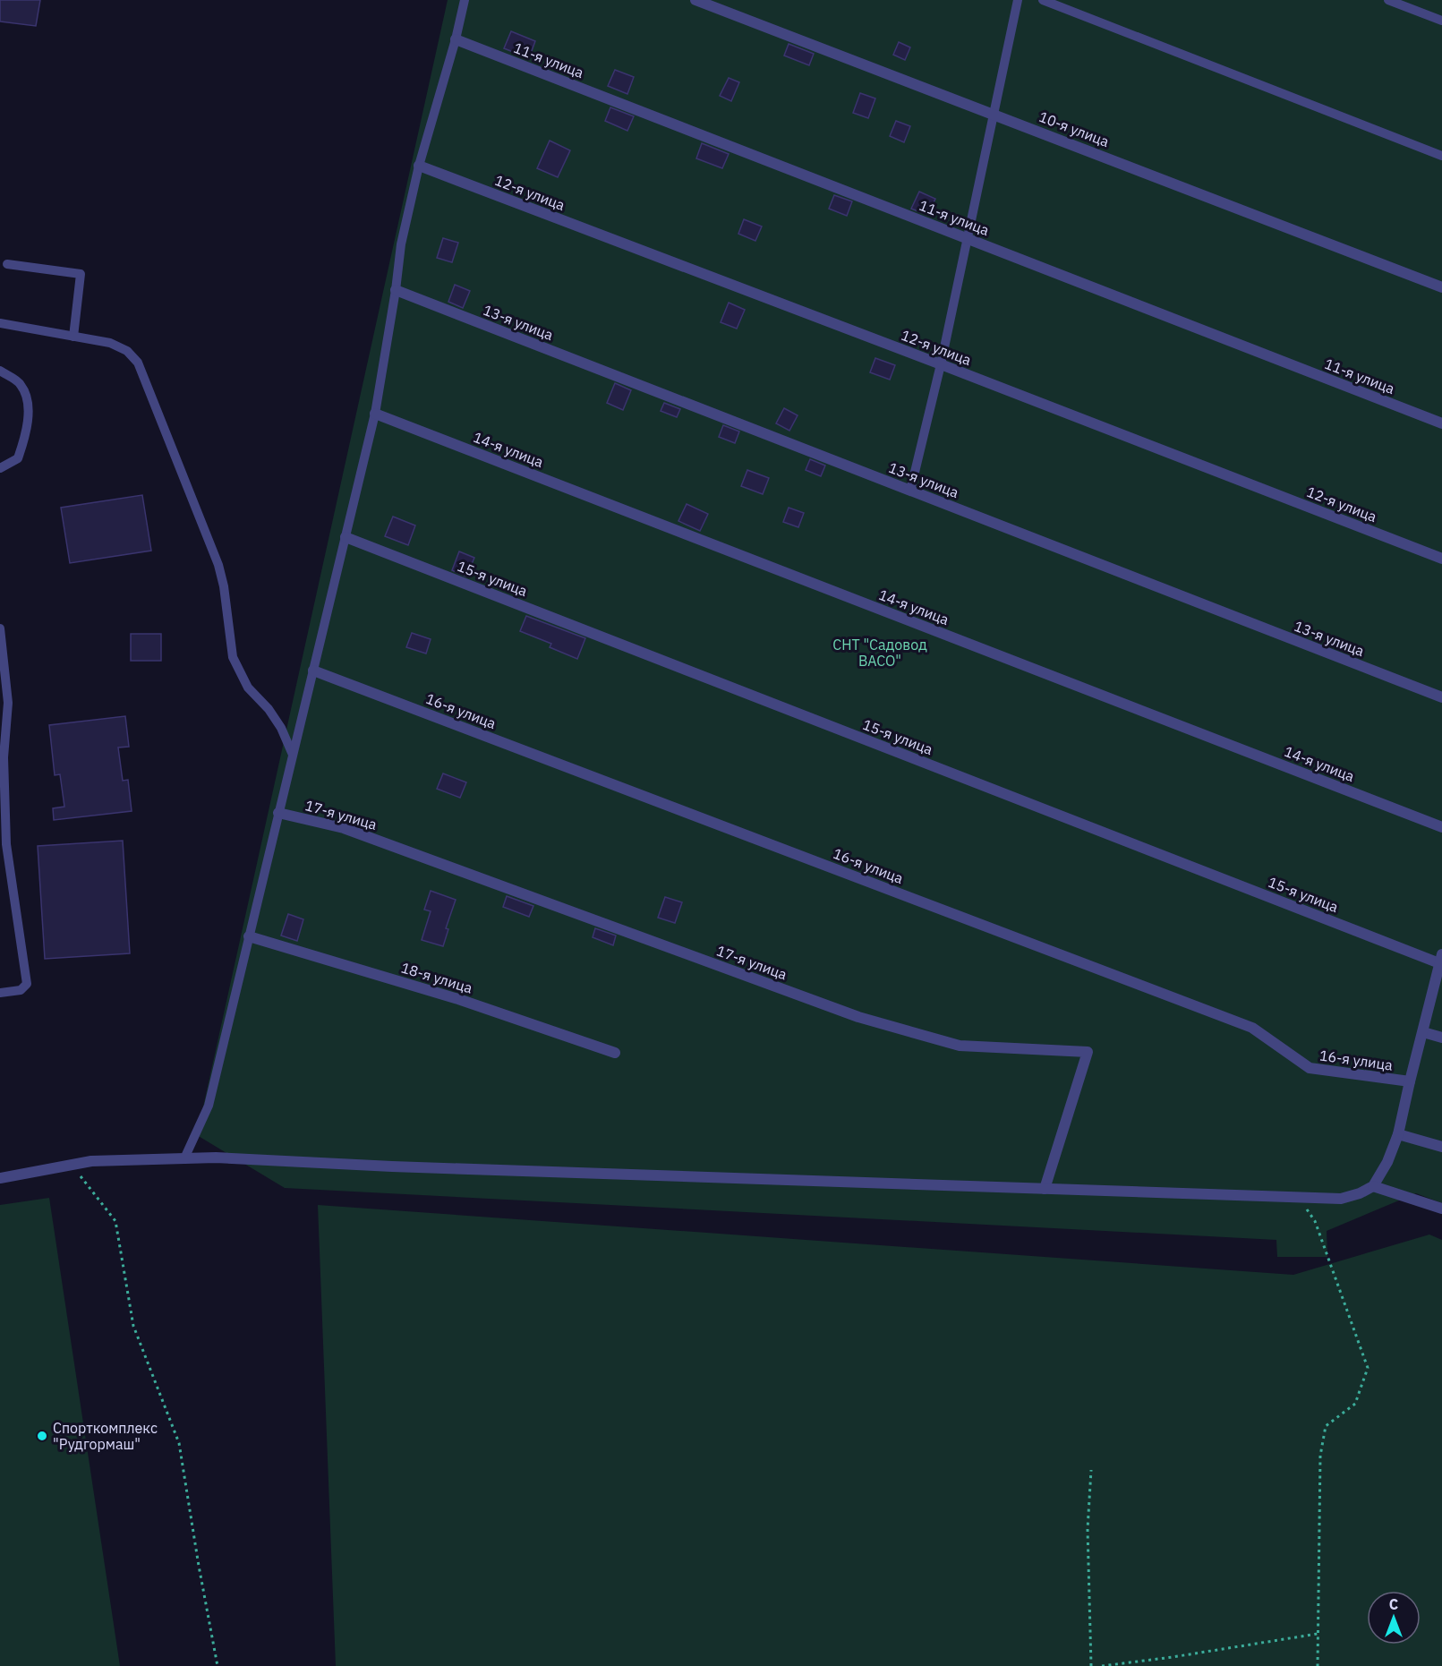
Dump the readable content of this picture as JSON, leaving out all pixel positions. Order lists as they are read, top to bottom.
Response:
{
  "streets": {
    "street": [
      "11-я улица",
      "10-я улица",
      "12-я улица",
      "13-я улица",
      "14-я улица",
      "15-я улица",
      "16-я улица",
      "17-я улица",
      "18-я улица"
    ]
  },
  "parks": ["СНТ \"Садовод ВАСО\""],
  "places": ["Спорткомплекс \"Рудгормаш\""],
  "north": "top"
}
